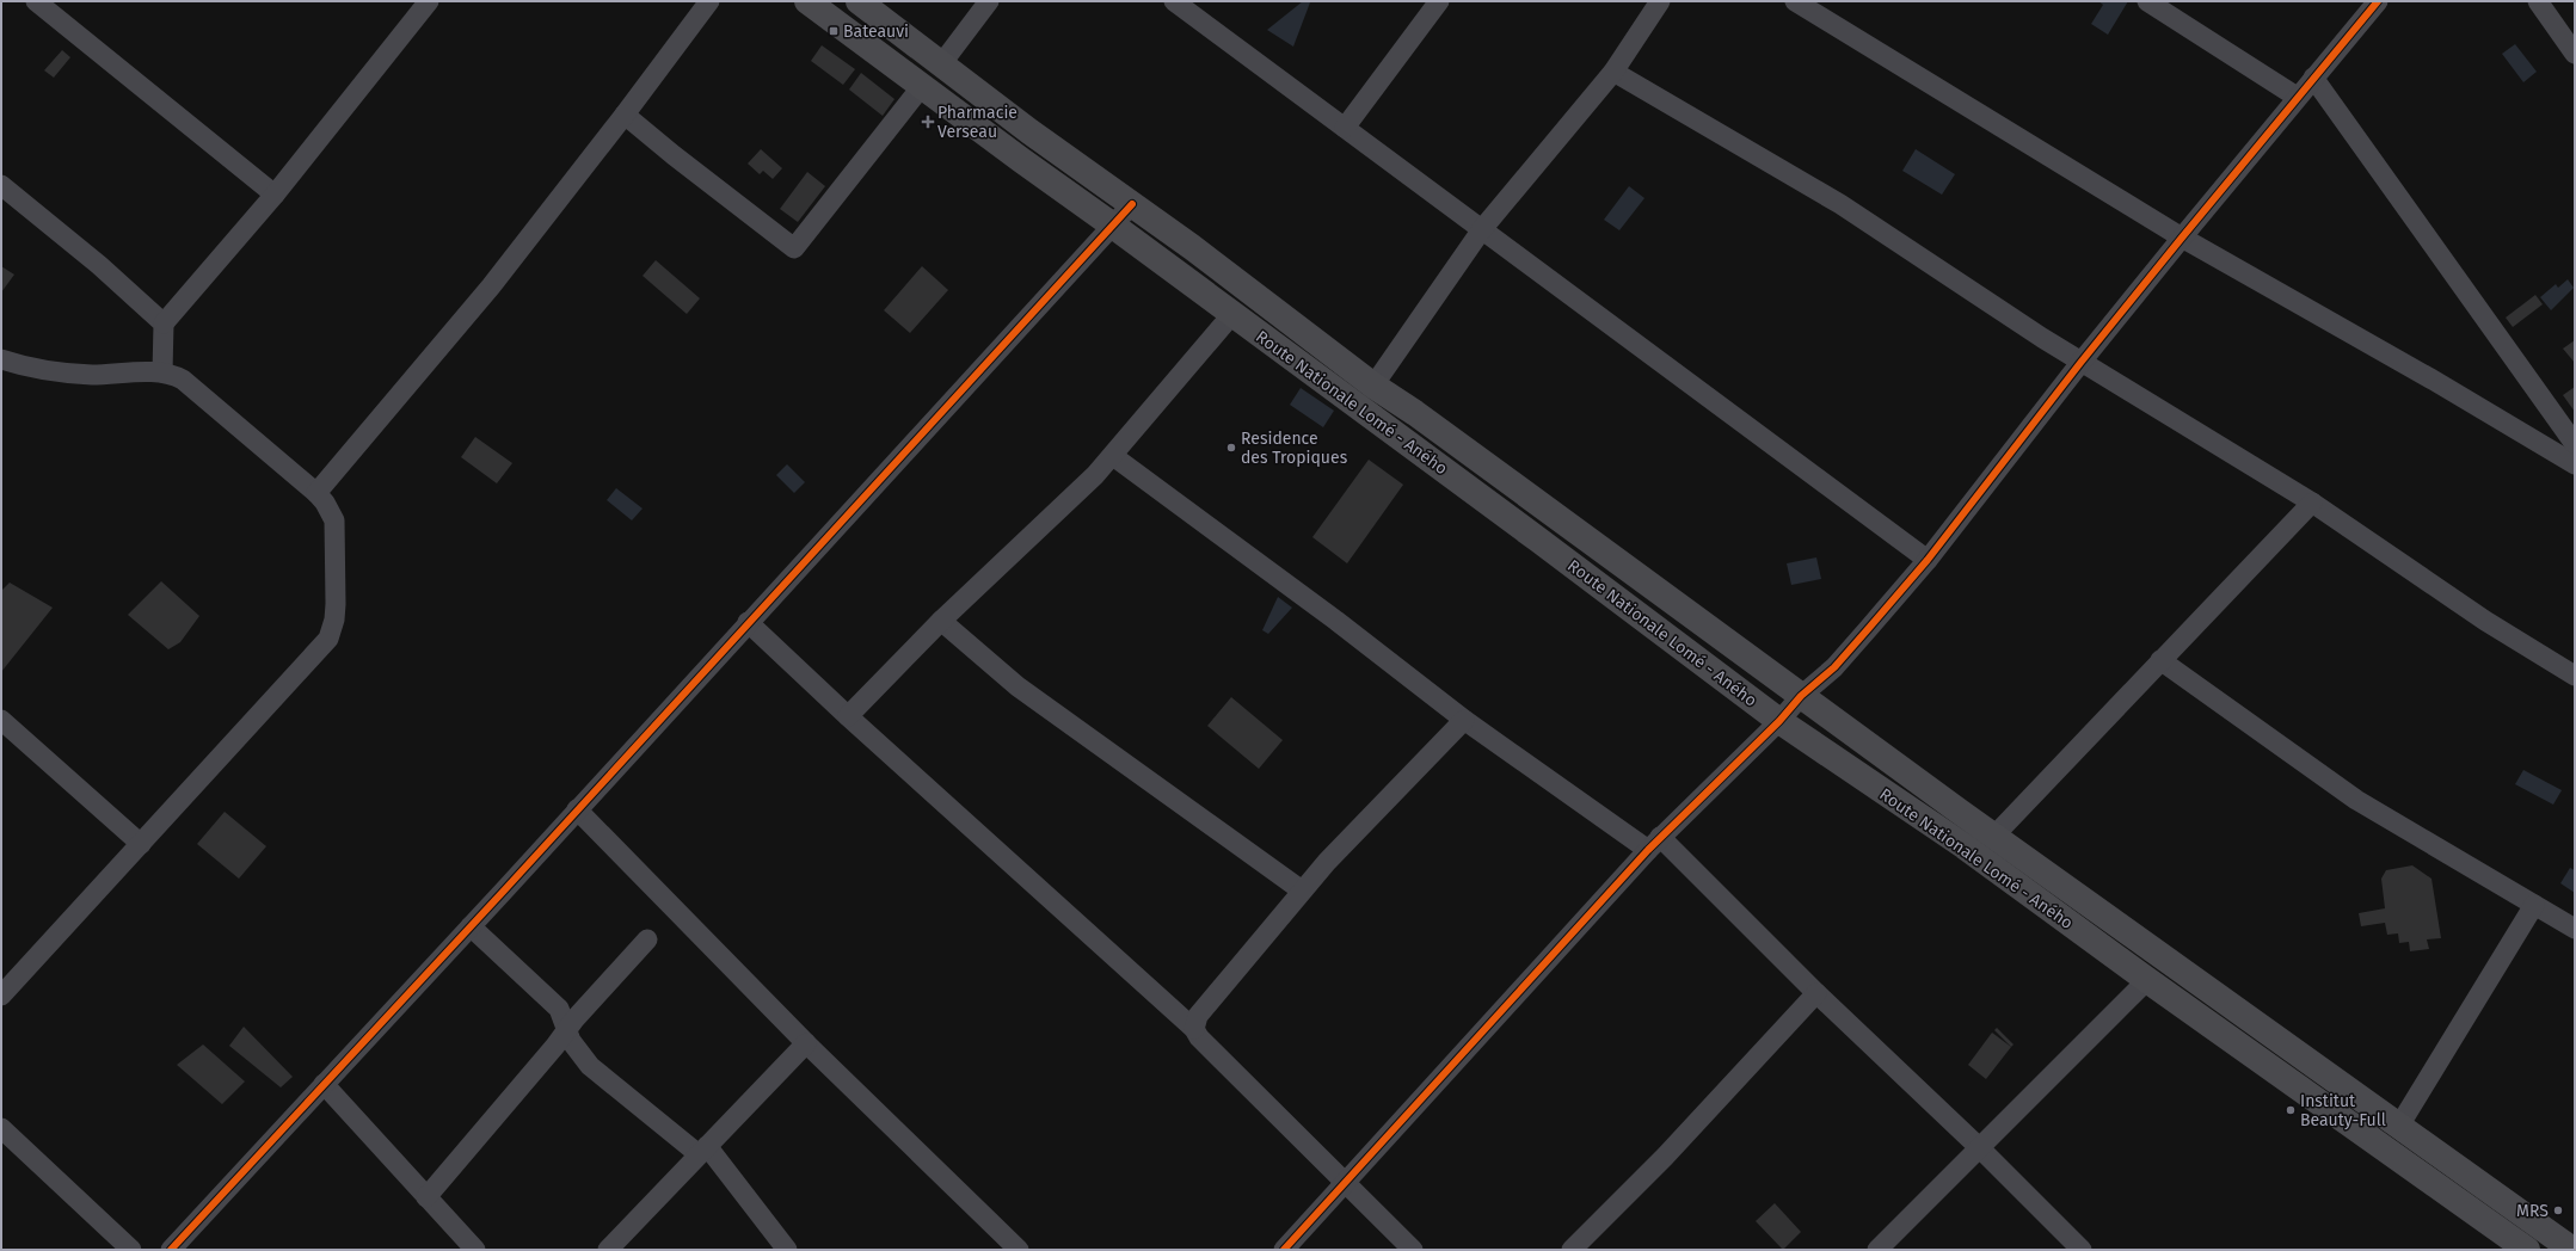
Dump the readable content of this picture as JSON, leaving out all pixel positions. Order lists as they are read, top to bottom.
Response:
{
  "streets": {
    "highway": ["Route Nationale Lomé - Aného"]
  },
  "places": {
    "transit": ["Bateauvi"],
    "health": ["Pharmacie Verseau"],
    "other": ["Residence des Tropiques", "Institut Beauty-Full", "MRS"]
  }
}
